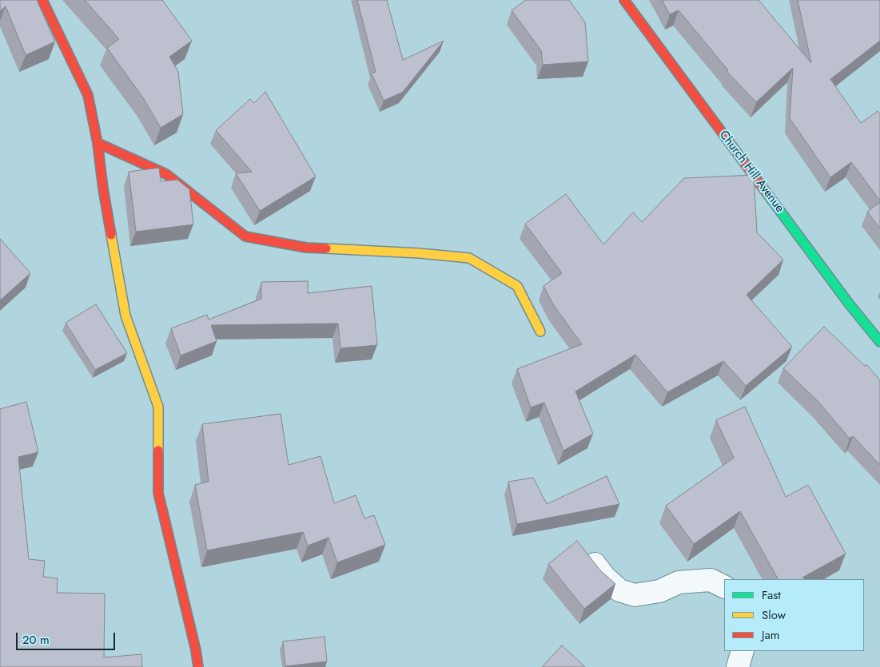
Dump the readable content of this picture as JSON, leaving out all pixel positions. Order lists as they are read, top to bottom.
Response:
{
  "streets": {
    "street": ["Church Hill Avenue"]
  },
  "legend": ["Fast", "Slow", "Jam"],
  "scale_bar": "20 m"
}
